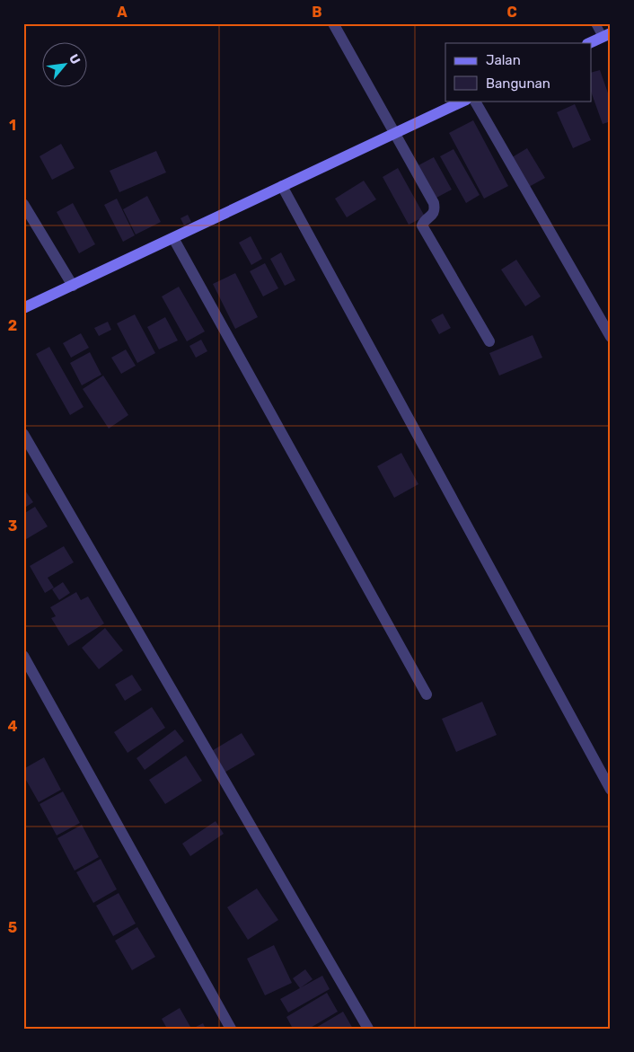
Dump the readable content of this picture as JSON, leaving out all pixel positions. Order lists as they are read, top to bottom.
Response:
{
  "legend": ["Jalan", "Bangunan"],
  "north": "top right",
  "grid": {
    "columns": ["A", "B", "C"],
    "rows": [
      "1",
      "2",
      "3",
      "4",
      "5"
    ]
  }
}
